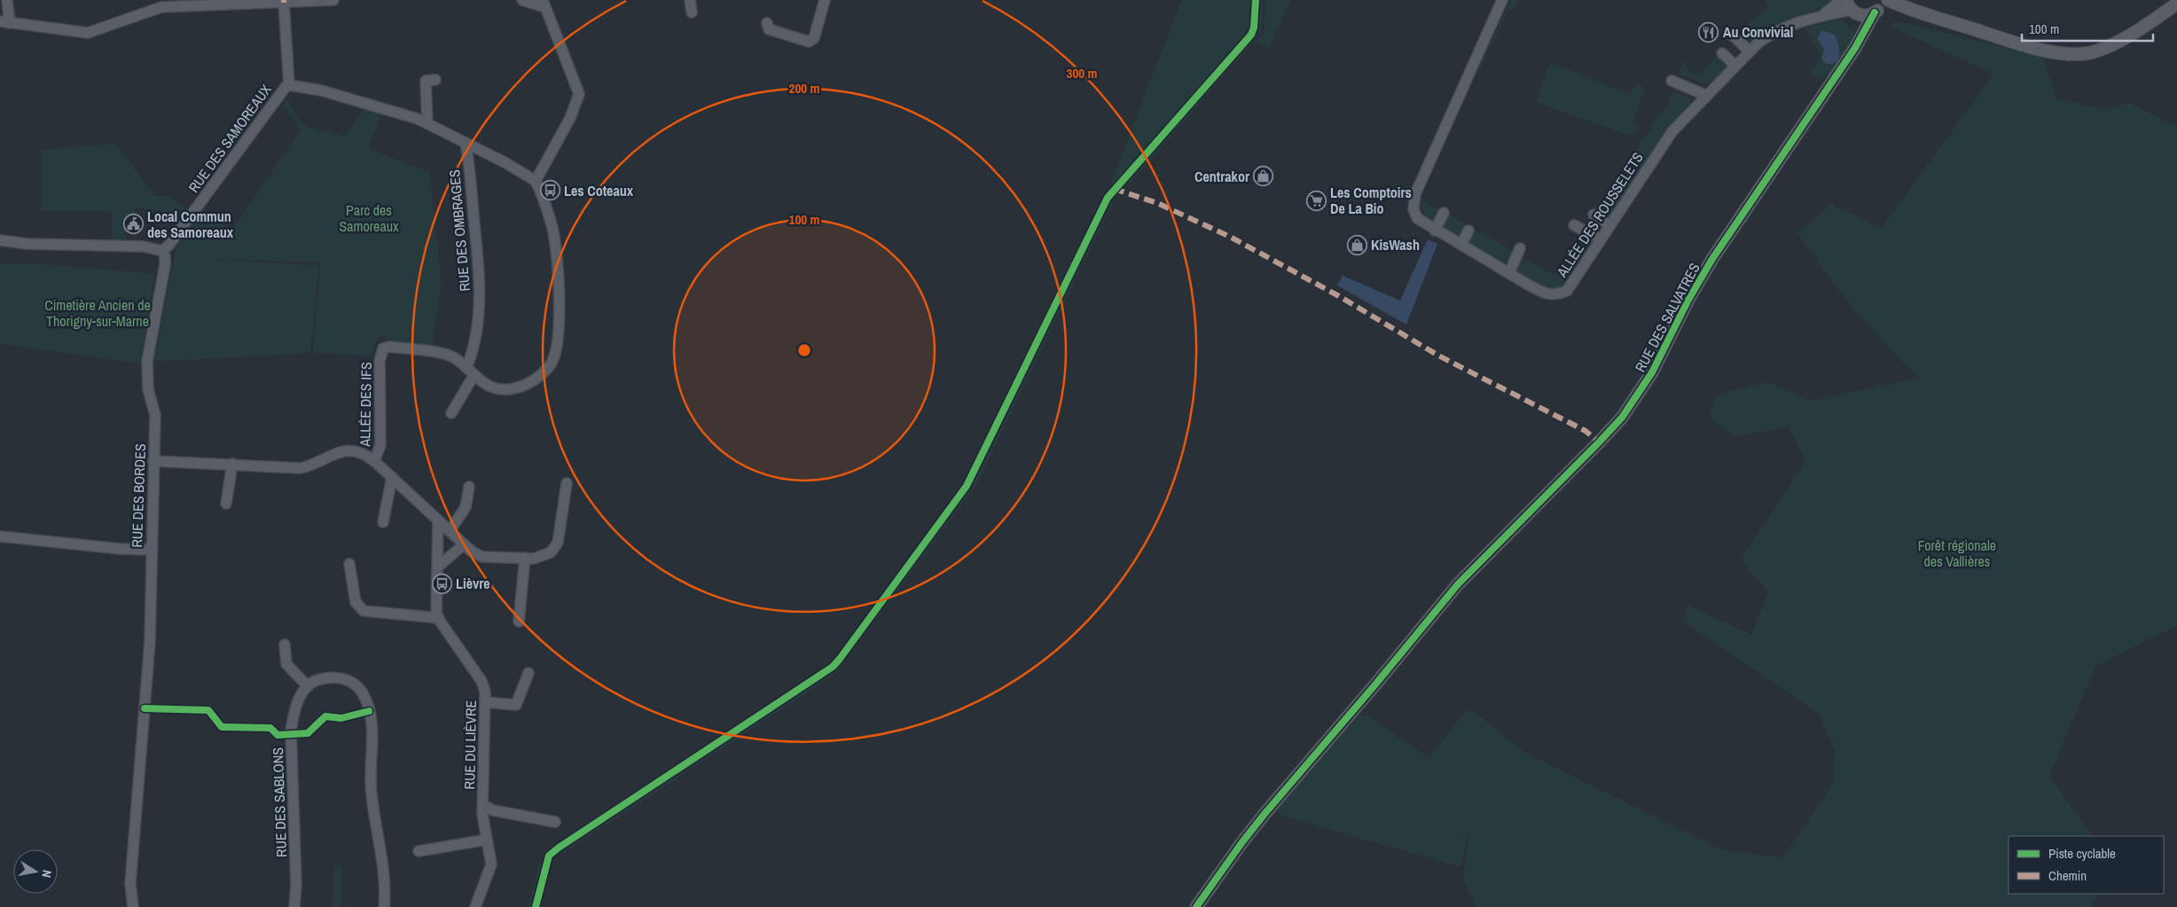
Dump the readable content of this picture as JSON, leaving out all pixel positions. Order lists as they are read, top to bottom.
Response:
{
  "streets": {
    "street": [
      "RUE DES SAMOREAUX",
      "ALLÉE DES ROUSSELETS",
      "RUE DES OMBRAGES",
      "RUE DES SALVATRES",
      "ALLÉE DES IFS",
      "RUE DES BORDES",
      "RUE DU LIÈVRE",
      "RUE DES SABLONS"
    ]
  },
  "crossings": [
    ["RUE DES SAMOREAUX", "RUE DES OMBRAGES"],
    ["RUE DES SAMOREAUX", "RUE DES BORDES"],
    ["RUE DES OMBRAGES", "ALLÉE DES IFS"]
  ],
  "parks": ["Parc des Samoreaux", "Cimetière Ancien de Thorigny-sur-Marne", "Forêt régionale des Vallières"],
  "places": {
    "restaurant": ["Au Convivial"],
    "shop": ["Centrakor", "KisWash"],
    "bus stop": ["Les Coteaux", "Lièvre"],
    "supermarket": ["Les Comptoirs De La Bio"],
    "public building": ["Local Commun des Samoreaux"]
  },
  "legend": ["Piste cyclable", "Chemin"],
  "scale_bar": "100 m",
  "north": "right",
  "rings": ["300 m", "200 m", "100 m"]
}
